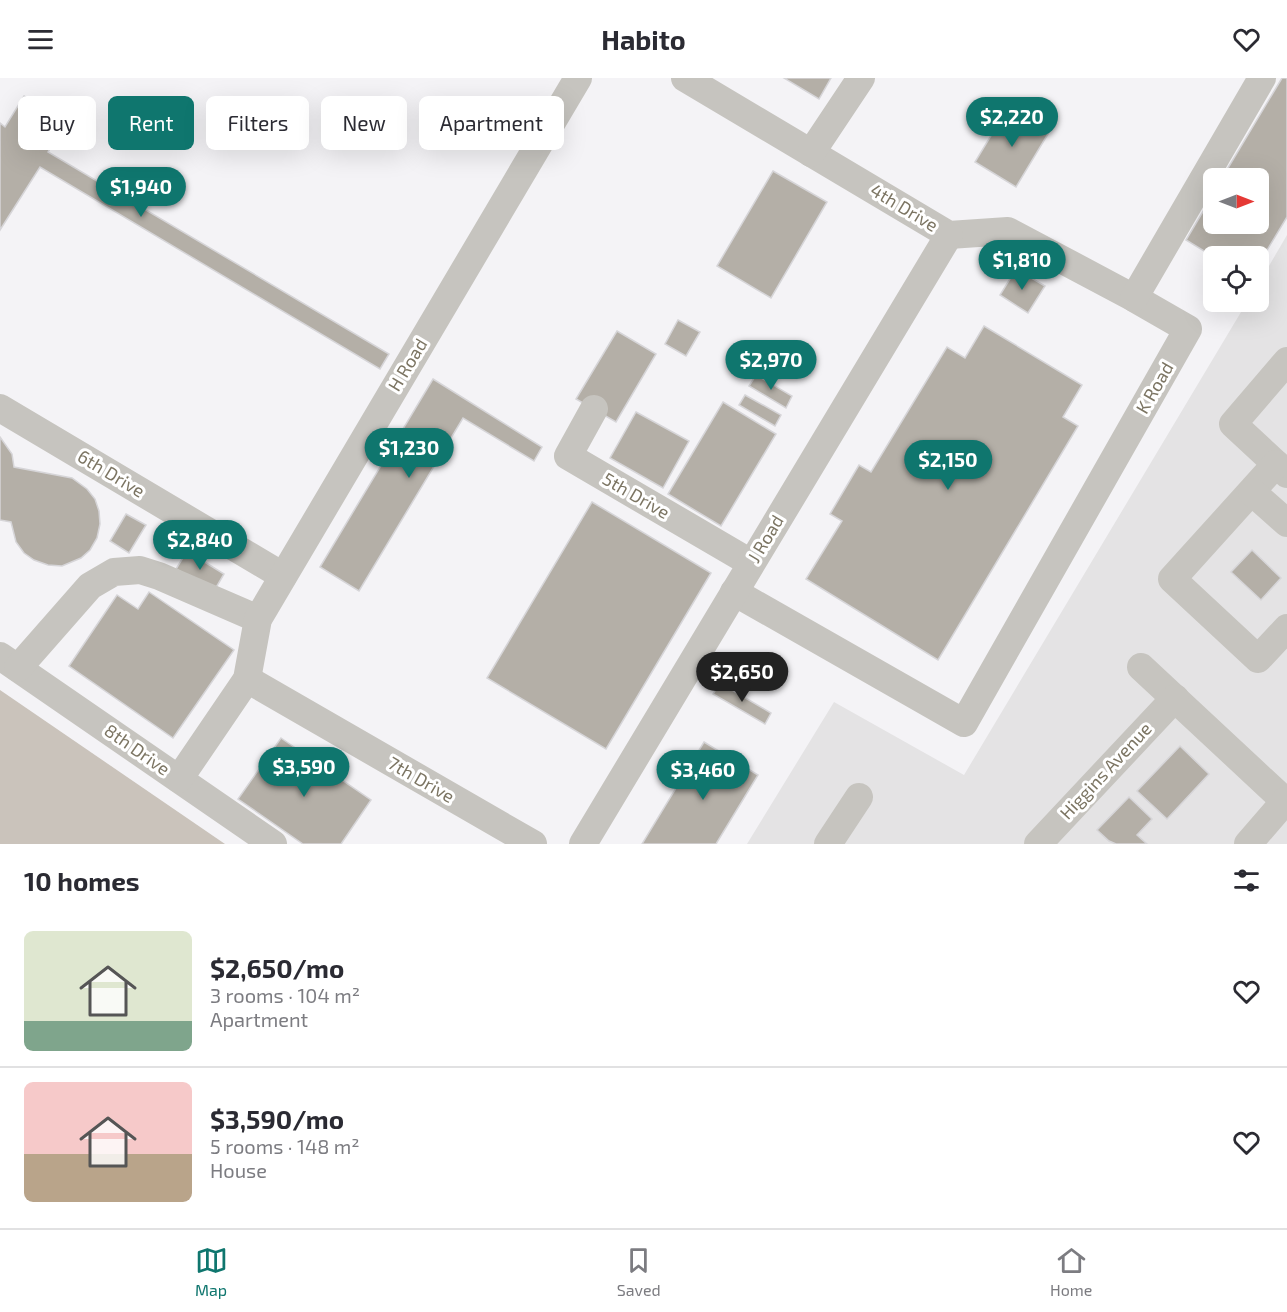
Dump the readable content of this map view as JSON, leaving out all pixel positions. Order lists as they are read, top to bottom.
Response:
{
  "streets": {
    "lane": [
      "4th Drive",
      "H Road",
      "K Road",
      "6th Drive",
      "5th Drive",
      "J Road",
      "8th Drive",
      "Higgins Avenue",
      "7th Drive"
    ]
  },
  "crossings": [
    ["4th Drive", "K Road"],
    ["4th Drive", "J Road"],
    ["H Road", "6th Drive"],
    ["H Road", "8th Drive"],
    ["H Road", "7th Drive"],
    ["K Road", "J Road"],
    ["5th Drive", "J Road"]
  ],
  "north": "right",
  "page": {
    "header": "Habito",
    "chip": [
      "Buy",
      "Rent",
      "Filters",
      "New",
      "Apartment"
    ],
    "price": [
      "$2,220",
      "$1,940",
      "$1,810",
      "$2,970",
      "$1,230",
      "$2,150",
      "$2,840",
      "$2,650",
      "$3,590",
      "$3,460"
    ],
    "heading": "10 homes",
    "list": [
      {
        "name": "$2,650/mo",
        "note": "3 rooms · 104 m² · Apartment"
      },
      {
        "name": "$3,590/mo",
        "note": "5 rooms · 148 m² · House"
      }
    ],
    "tabs": ["Map", "Saved", "Home"]
  }
}
